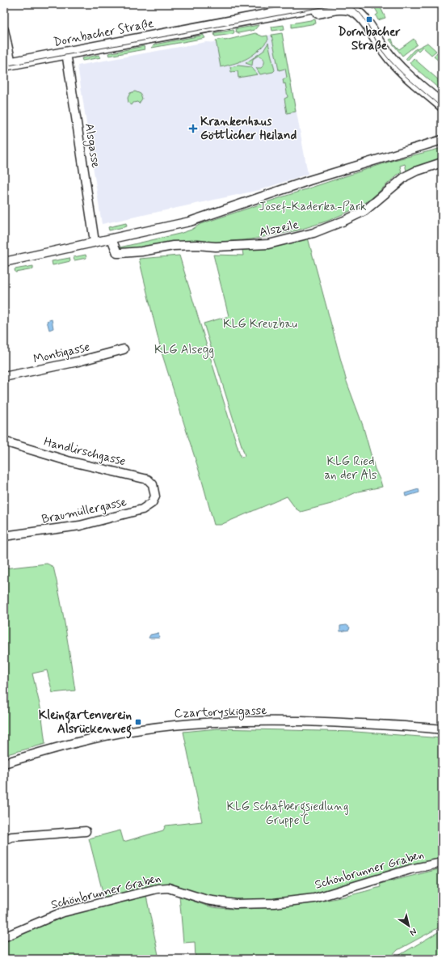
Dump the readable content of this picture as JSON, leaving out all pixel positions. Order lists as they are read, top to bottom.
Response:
{
  "streets": {
    "main road": ["Dornbacher Straße"],
    "street": [
      "Alsgasse",
      "Alszeile",
      "Montigasse",
      "Handlirschgasse",
      "Braumüllergasse",
      "Czartoryskigasse",
      "Schönbrunner Graben"
    ]
  },
  "crossings": [
    ["Dornbacher Straße", "Alsgasse"],
    ["Handlirschgasse", "Braumüllergasse"]
  ],
  "parks": [
    "Josef-Kaderka-Park",
    "KLG Kreuzbau",
    "KLG Alsegg",
    "KLG Ried an der Als",
    "KLG Schafbergsiedlung Gruppe C"
  ],
  "places": {
    "transit": ["Dornbacher Straße", "Kleingartenverein Alsrückenweg"],
    "health": ["Krankenhaus Göttlicher Heiland"]
  },
  "north": "bottom right"
}
